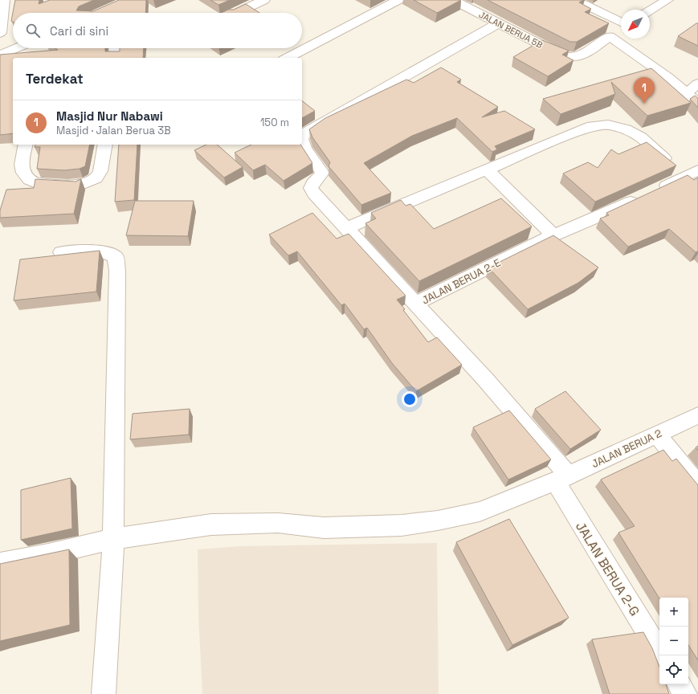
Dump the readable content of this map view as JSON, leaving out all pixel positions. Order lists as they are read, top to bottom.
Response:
{
  "streets": {
    "street": [
      "JALAN BERUA 5B",
      "JALAN BERUA 2-E",
      "JALAN BERUA 2",
      "JALAN BERUA 2-G"
    ]
  },
  "crossings": [
    ["JALAN BERUA 2-E", "JALAN BERUA 2"],
    ["JALAN BERUA 2-E", "JALAN BERUA 2-G"],
    ["JALAN BERUA 2", "JALAN BERUA 2-G"]
  ],
  "north": "bottom left",
  "page": {
    "search": "Cari di sini",
    "heading": "Terdekat",
    "pins": "1",
    "list": [
      {
        "mark": "1",
        "name": "Masjid Nur Nabawi",
        "note": "Masjid · Jalan Berua 3B",
        "value": "150 m"
      }
    ],
    "map_buttons": ["+", "−"]
  }
}
